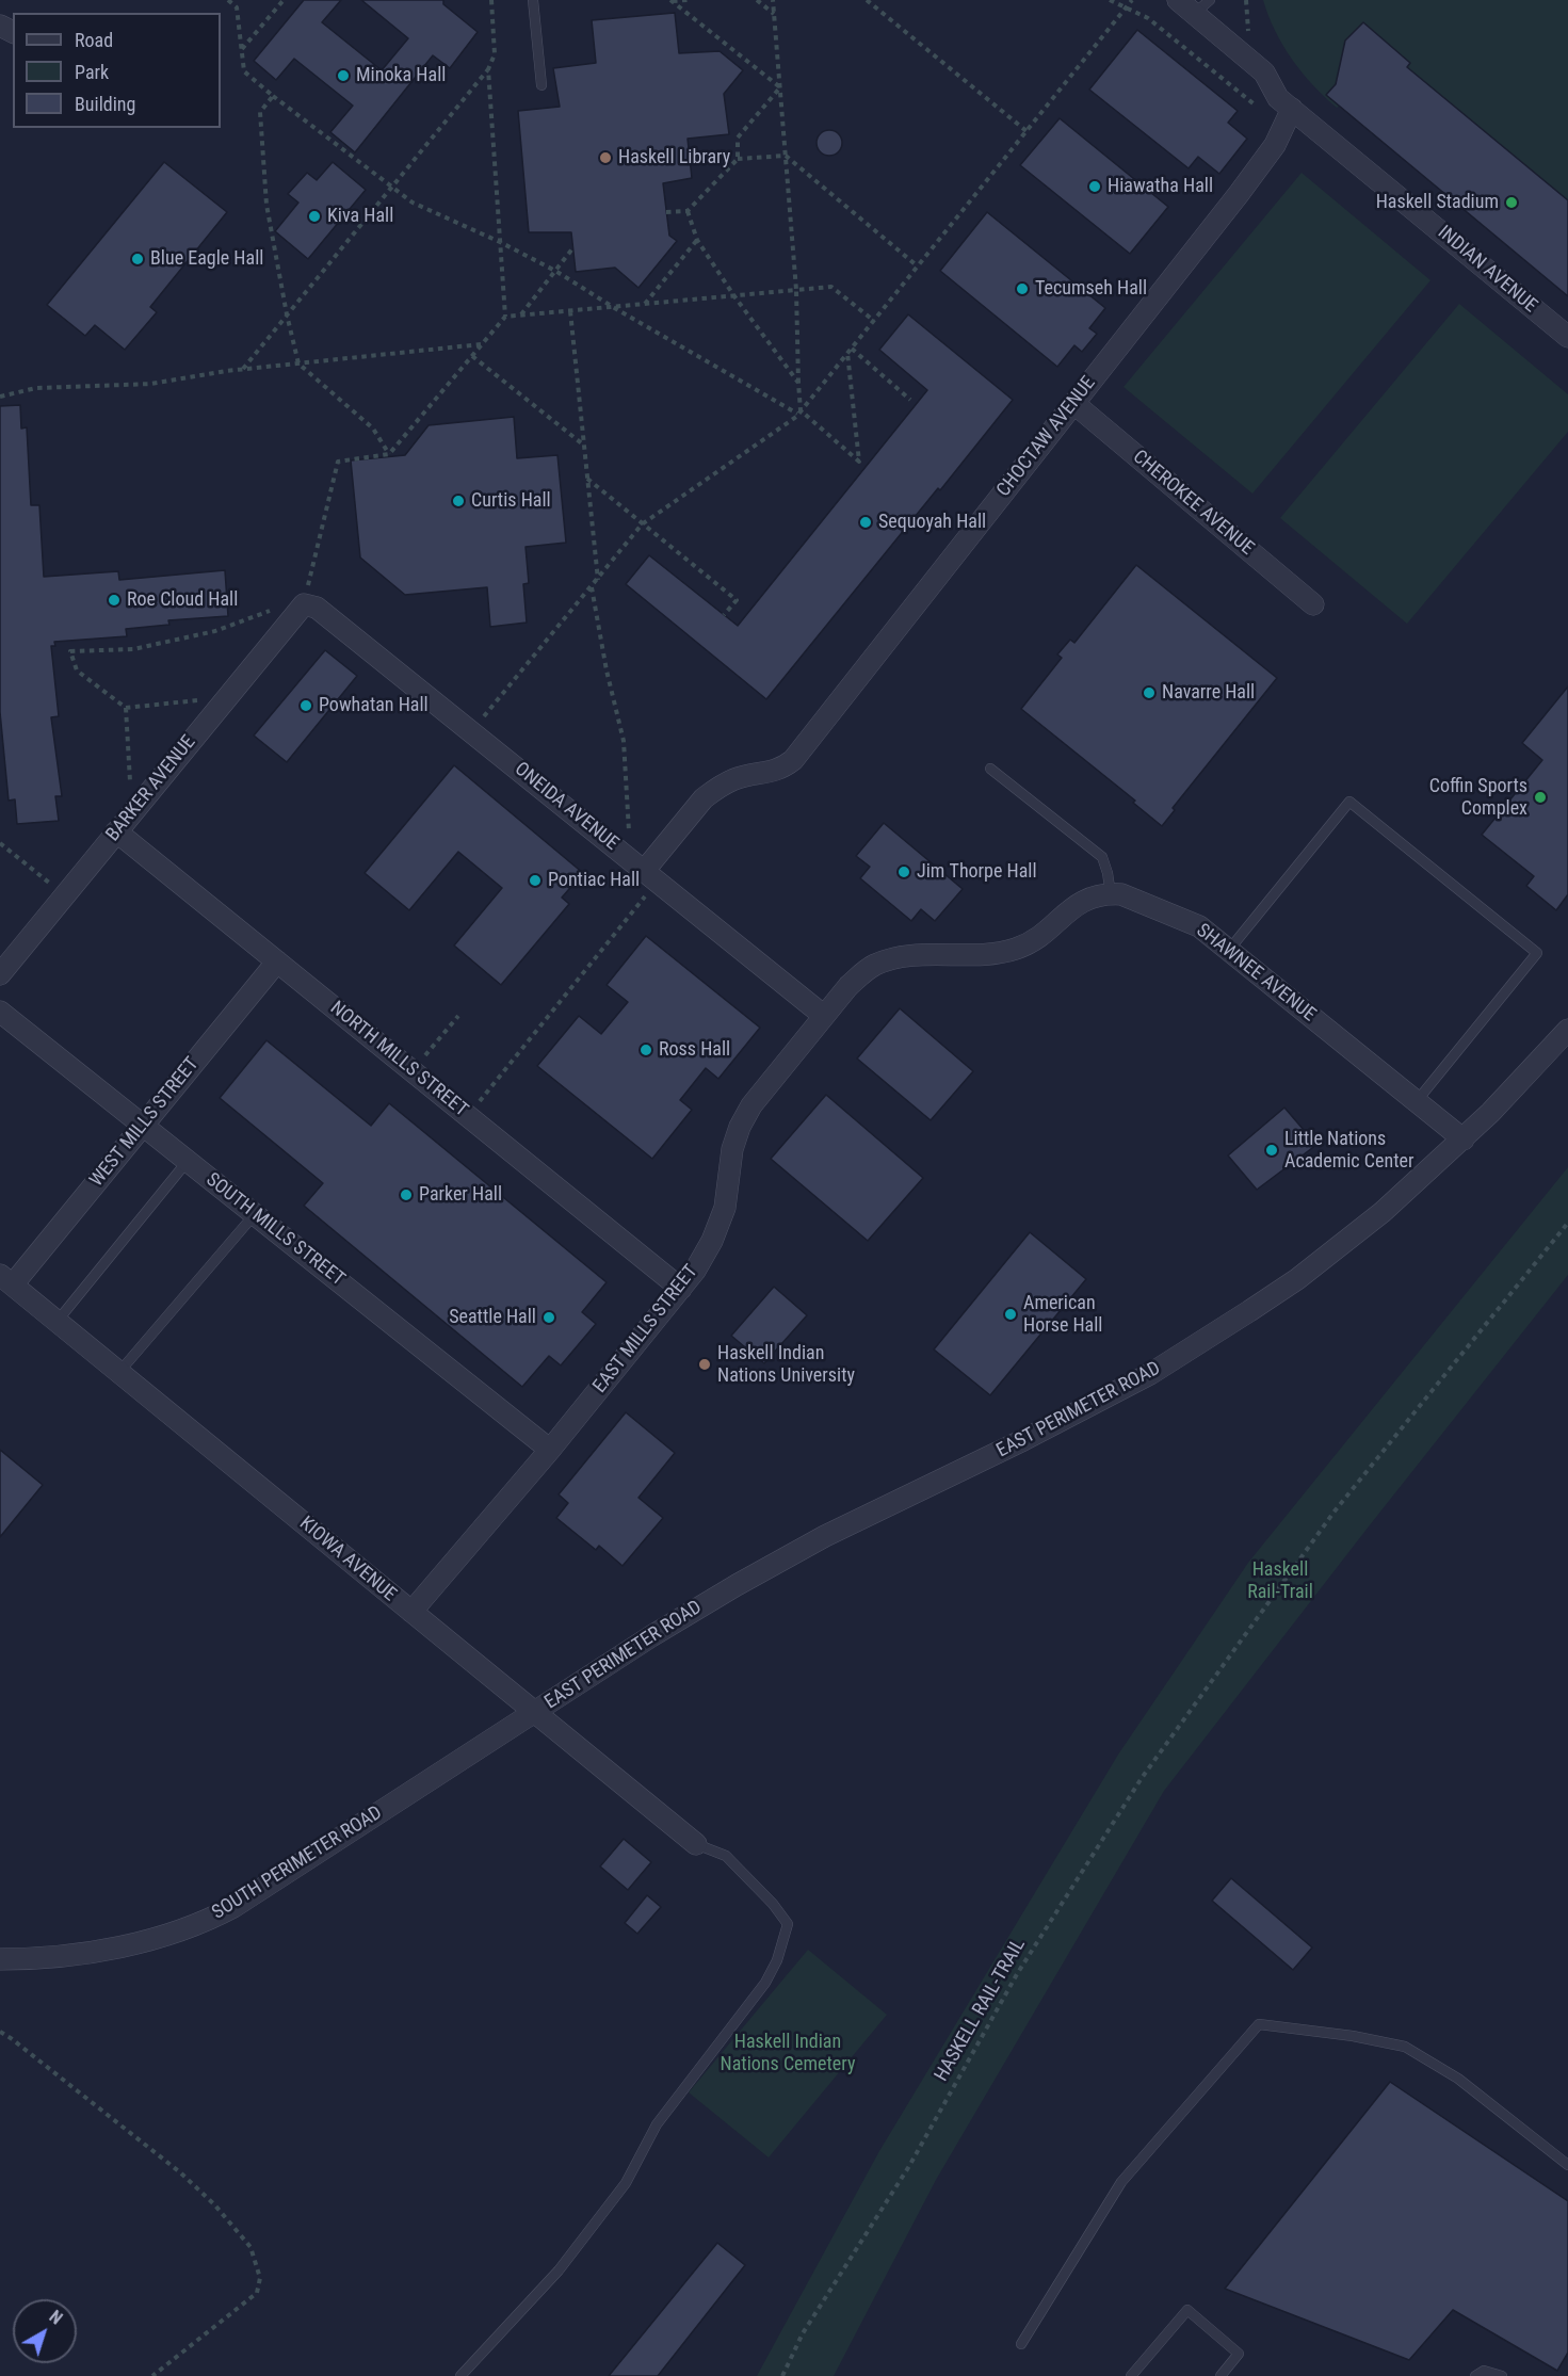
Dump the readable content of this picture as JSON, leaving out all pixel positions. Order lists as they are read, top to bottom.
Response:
{
  "streets": {
    "street": [
      "INDIAN AVENUE",
      "CHOCTAW AVENUE",
      "CHEROKEE AVENUE",
      "BARKER AVENUE",
      "ONEIDA AVENUE",
      "SHAWNEE AVENUE",
      "NORTH MILLS STREET",
      "WEST MILLS STREET",
      "SOUTH MILLS STREET",
      "EAST MILLS STREET",
      "EAST PERIMETER ROAD",
      "KIOWA AVENUE",
      "SOUTH PERIMETER ROAD"
    ],
    "path": ["HASKELL RAIL-TRAIL"]
  },
  "crossings": [
    ["INDIAN AVENUE", "CHOCTAW AVENUE"],
    ["CHOCTAW AVENUE", "CHEROKEE AVENUE"],
    ["CHOCTAW AVENUE", "ONEIDA AVENUE"],
    ["BARKER AVENUE", "ONEIDA AVENUE"],
    ["BARKER AVENUE", "NORTH MILLS STREET"],
    ["ONEIDA AVENUE", "EAST MILLS STREET"],
    ["SHAWNEE AVENUE", "EAST PERIMETER ROAD"],
    ["NORTH MILLS STREET", "WEST MILLS STREET"],
    ["NORTH MILLS STREET", "EAST MILLS STREET"],
    ["WEST MILLS STREET", "SOUTH MILLS STREET"],
    ["WEST MILLS STREET", "KIOWA AVENUE"],
    ["SOUTH MILLS STREET", "EAST MILLS STREET"],
    ["EAST MILLS STREET", "KIOWA AVENUE"],
    ["EAST PERIMETER ROAD", "KIOWA AVENUE"],
    ["EAST PERIMETER ROAD", "SOUTH PERIMETER ROAD"],
    ["KIOWA AVENUE", "SOUTH PERIMETER ROAD"]
  ],
  "parks": ["Haskell Rail-Trail", "Haskell Indian Nations Cemetery"],
  "places": [
    "Minoka Hall",
    "Haskell Library",
    "Hiawatha Hall",
    "Haskell Stadium",
    "Kiva Hall",
    "Blue Eagle Hall",
    "Tecumseh Hall",
    "Curtis Hall",
    "Sequoyah Hall",
    "Roe Cloud Hall",
    "Navarre Hall",
    "Powhatan Hall",
    "Coffin Sports Complex",
    "Jim Thorpe Hall",
    "Pontiac Hall",
    "Ross Hall",
    "Little Nations Academic Center",
    "Parker Hall",
    "American Horse Hall",
    "Seattle Hall",
    "Haskell Indian Nations University"
  ],
  "legend": ["Road", "Park", "Building"],
  "north": "top right"
}
